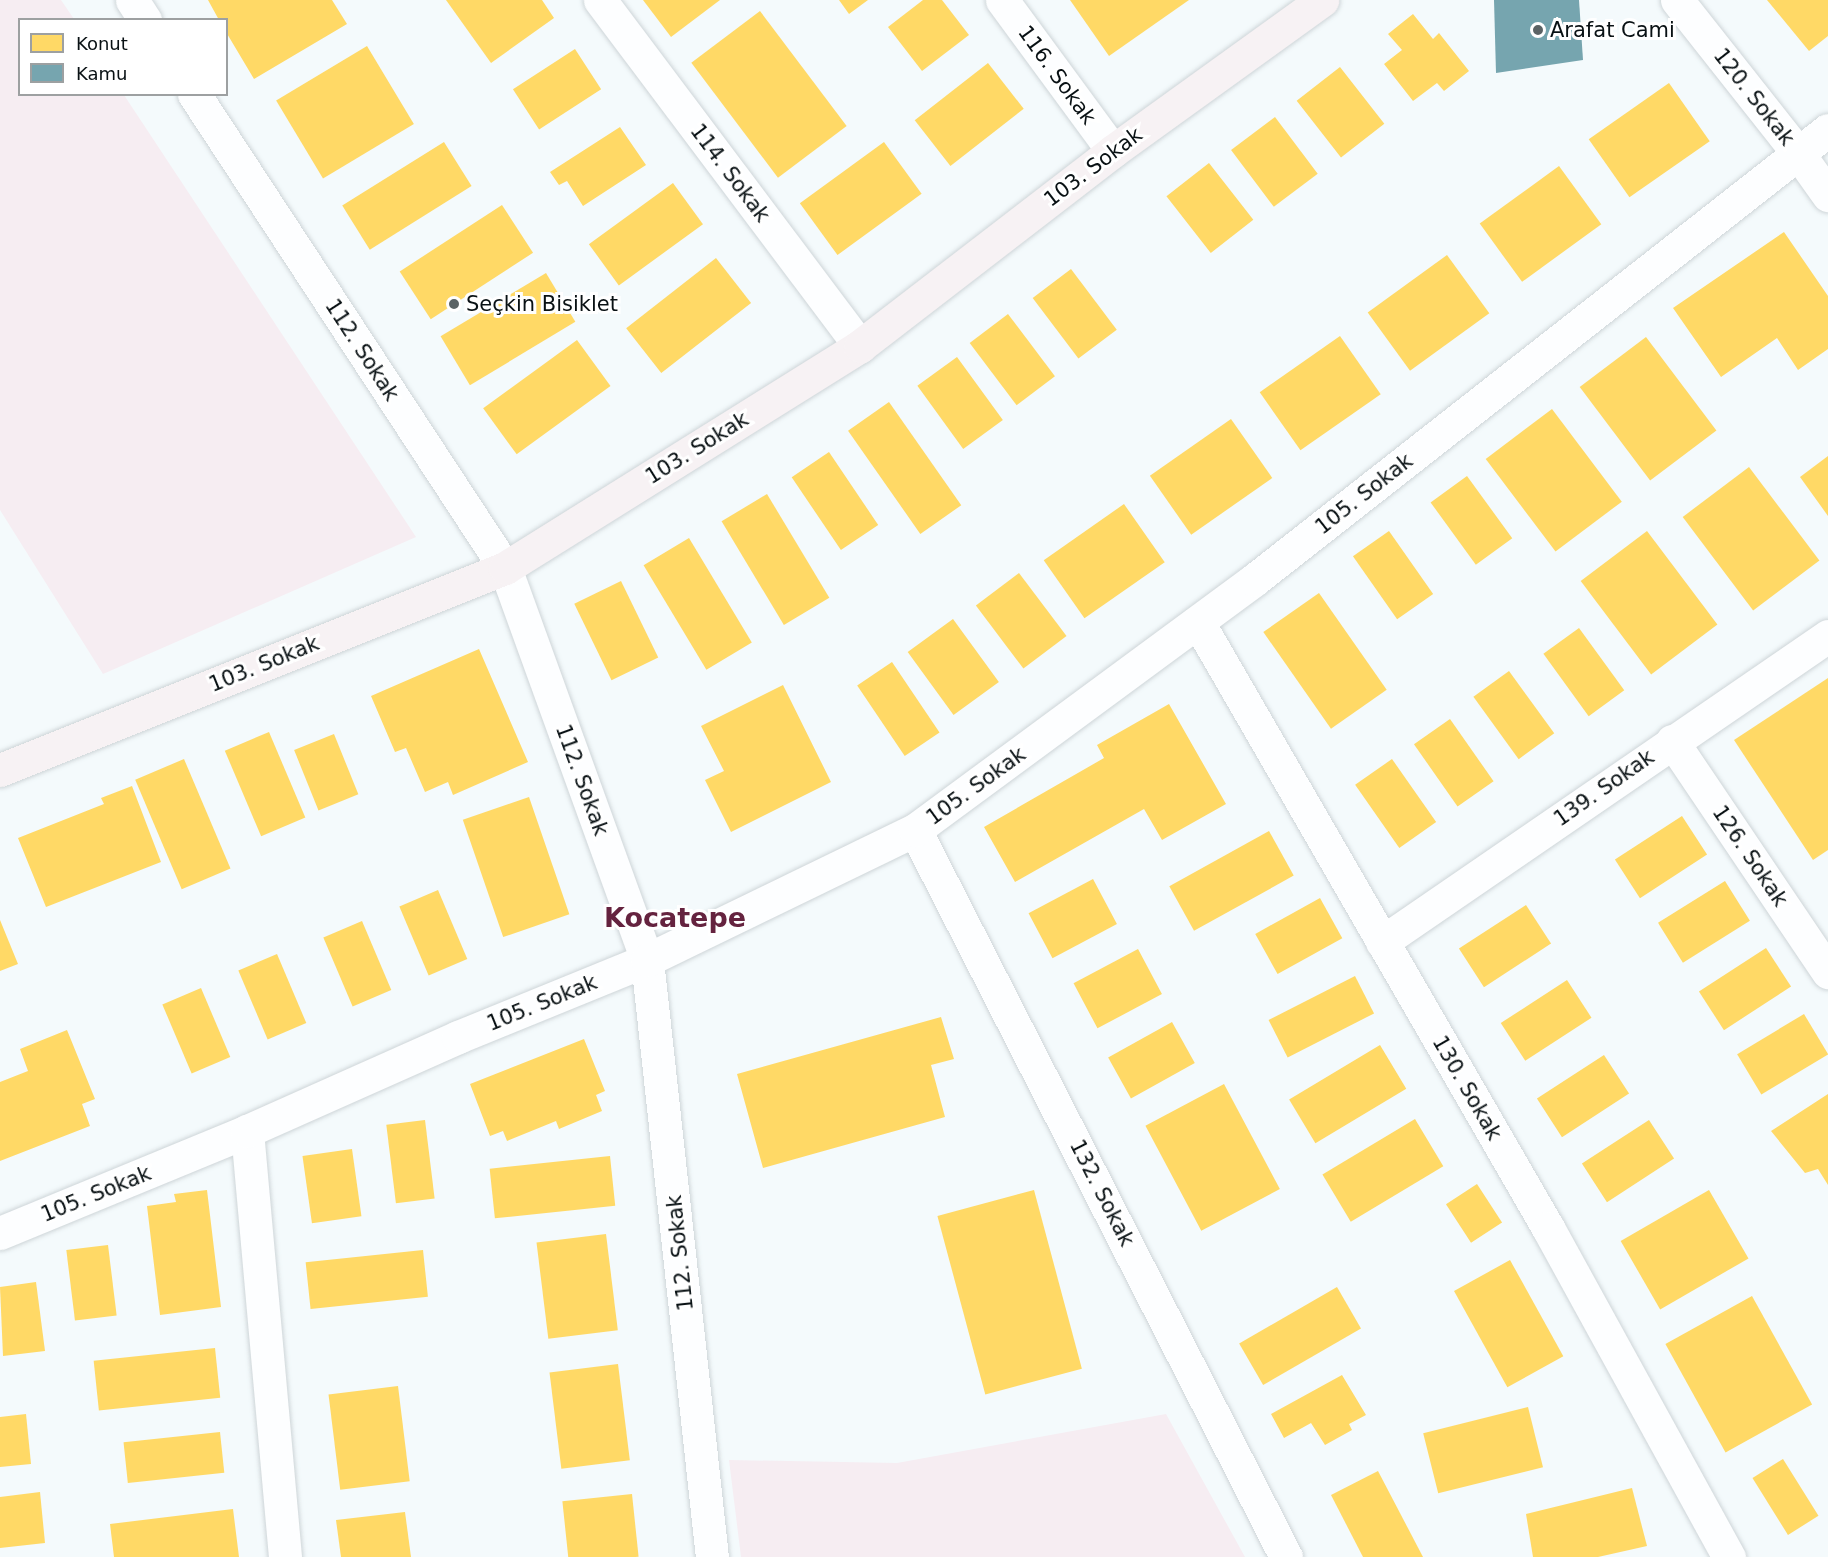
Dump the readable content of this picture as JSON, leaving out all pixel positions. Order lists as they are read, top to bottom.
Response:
{
  "streets": {
    "main road": ["103. Sokak"],
    "street": [
      "116. Sokak",
      "120. Sokak",
      "114. Sokak",
      "112. Sokak",
      "105. Sokak",
      "139. Sokak",
      "126. Sokak",
      "130. Sokak",
      "132. Sokak"
    ]
  },
  "crossings": [
    ["116. Sokak", "103. Sokak"],
    ["120. Sokak", "105. Sokak"],
    ["103. Sokak", "114. Sokak"],
    ["103. Sokak", "112. Sokak"],
    ["112. Sokak", "105. Sokak"],
    ["105. Sokak", "130. Sokak"],
    ["105. Sokak", "132. Sokak"],
    ["139. Sokak", "126. Sokak"],
    ["139. Sokak", "130. Sokak"]
  ],
  "districts": ["Kocatepe"],
  "places": ["Arafat Cami", "Seçkin Bisiklet"],
  "legend": ["Konut", "Kamu"]
}
